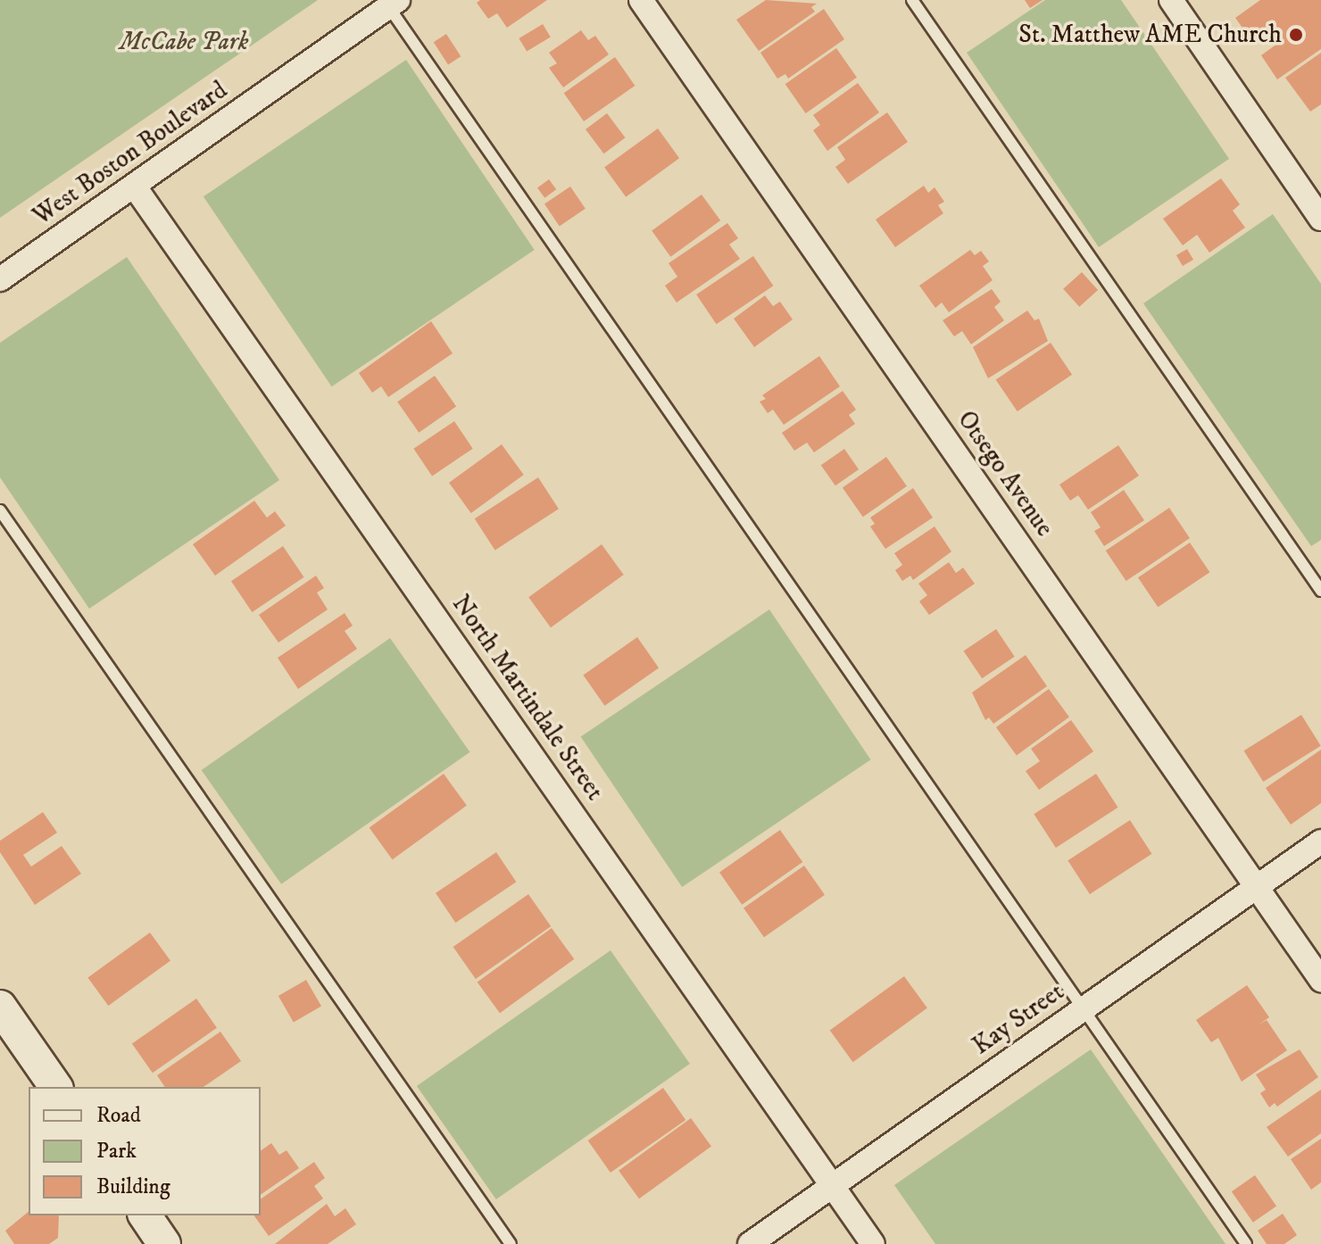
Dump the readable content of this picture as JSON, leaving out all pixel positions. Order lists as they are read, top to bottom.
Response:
{
  "streets": {
    "street": [
      "West Boston Boulevard",
      "Otsego Avenue",
      "North Martindale Street",
      "Kay Street"
    ]
  },
  "crossings": [
    ["West Boston Boulevard", "North Martindale Street"],
    ["Otsego Avenue", "Kay Street"],
    ["North Martindale Street", "Kay Street"]
  ],
  "parks": ["McCabe Park"],
  "places": ["St. Matthew AME Church"],
  "legend": ["Road", "Park", "Building"]
}
